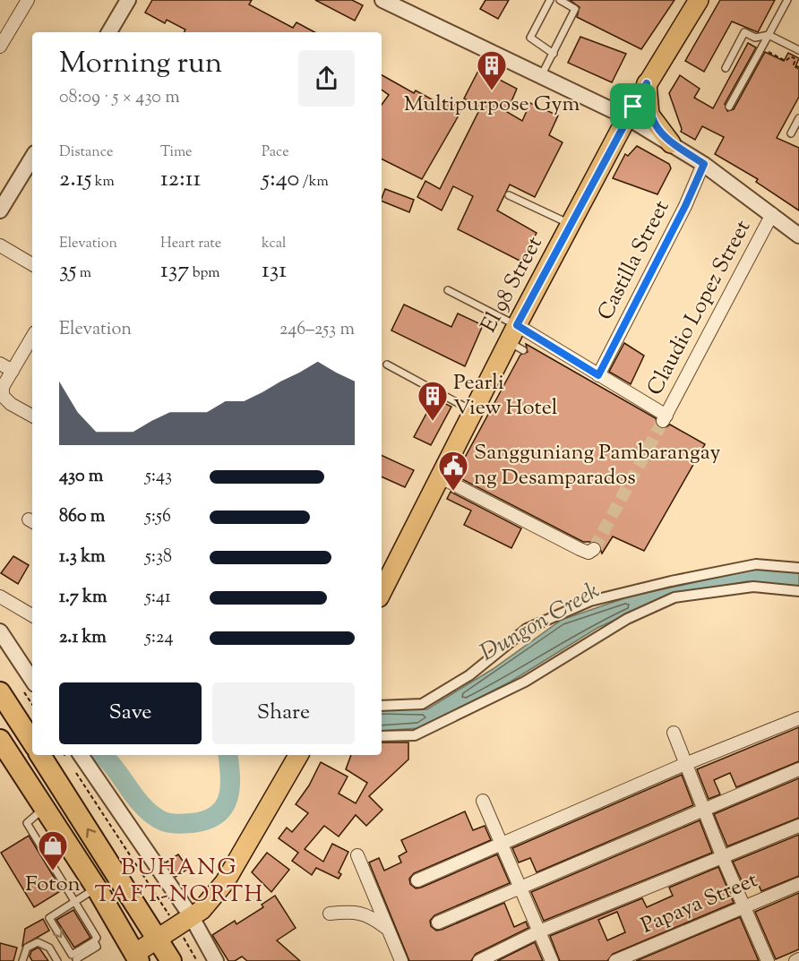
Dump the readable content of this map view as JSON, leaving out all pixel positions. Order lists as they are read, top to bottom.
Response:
{
  "streets": {
    "main road": ["El 98 Street"],
    "street": ["Castilla Street", "Claudio Lopez Street", "Papaya Street"]
  },
  "crossings": [
    ["Castilla Street", "Claudio Lopez Street"]
  ],
  "districts": ["BUHANG TAFT-NORTH"],
  "water": ["Dungon Creek"],
  "places": {
    "building": ["Multipurpose Gym", "Pearli View Hotel"],
    "public building": ["Sangguniang Pambarangay ng Desamparados"],
    "shop": ["Foton"]
  },
  "page": {
    "heading": ["Morning run", "08:09 · 5 × 430 m"],
    "stats": [
      ["Distance", "2.15 km"],
      ["Time", "12:11"],
      ["Pace", "5:40 /km"],
      ["Elevation", "35 m"],
      ["Heart rate", "137 bpm"],
      ["kcal", "131"]
    ],
    "chart": ["Elevation", "246–253 m"],
    "list": [
      {
        "name": "430 m",
        "note": "5:43"
      },
      {
        "name": "860 m",
        "note": "5:56"
      },
      {
        "name": "1.3 km",
        "note": "5:38"
      },
      {
        "name": "1.7 km",
        "note": "5:41"
      },
      {
        "name": "2.1 km",
        "note": "5:24"
      }
    ],
    "buttons": ["Save", "Share"]
  }
}
